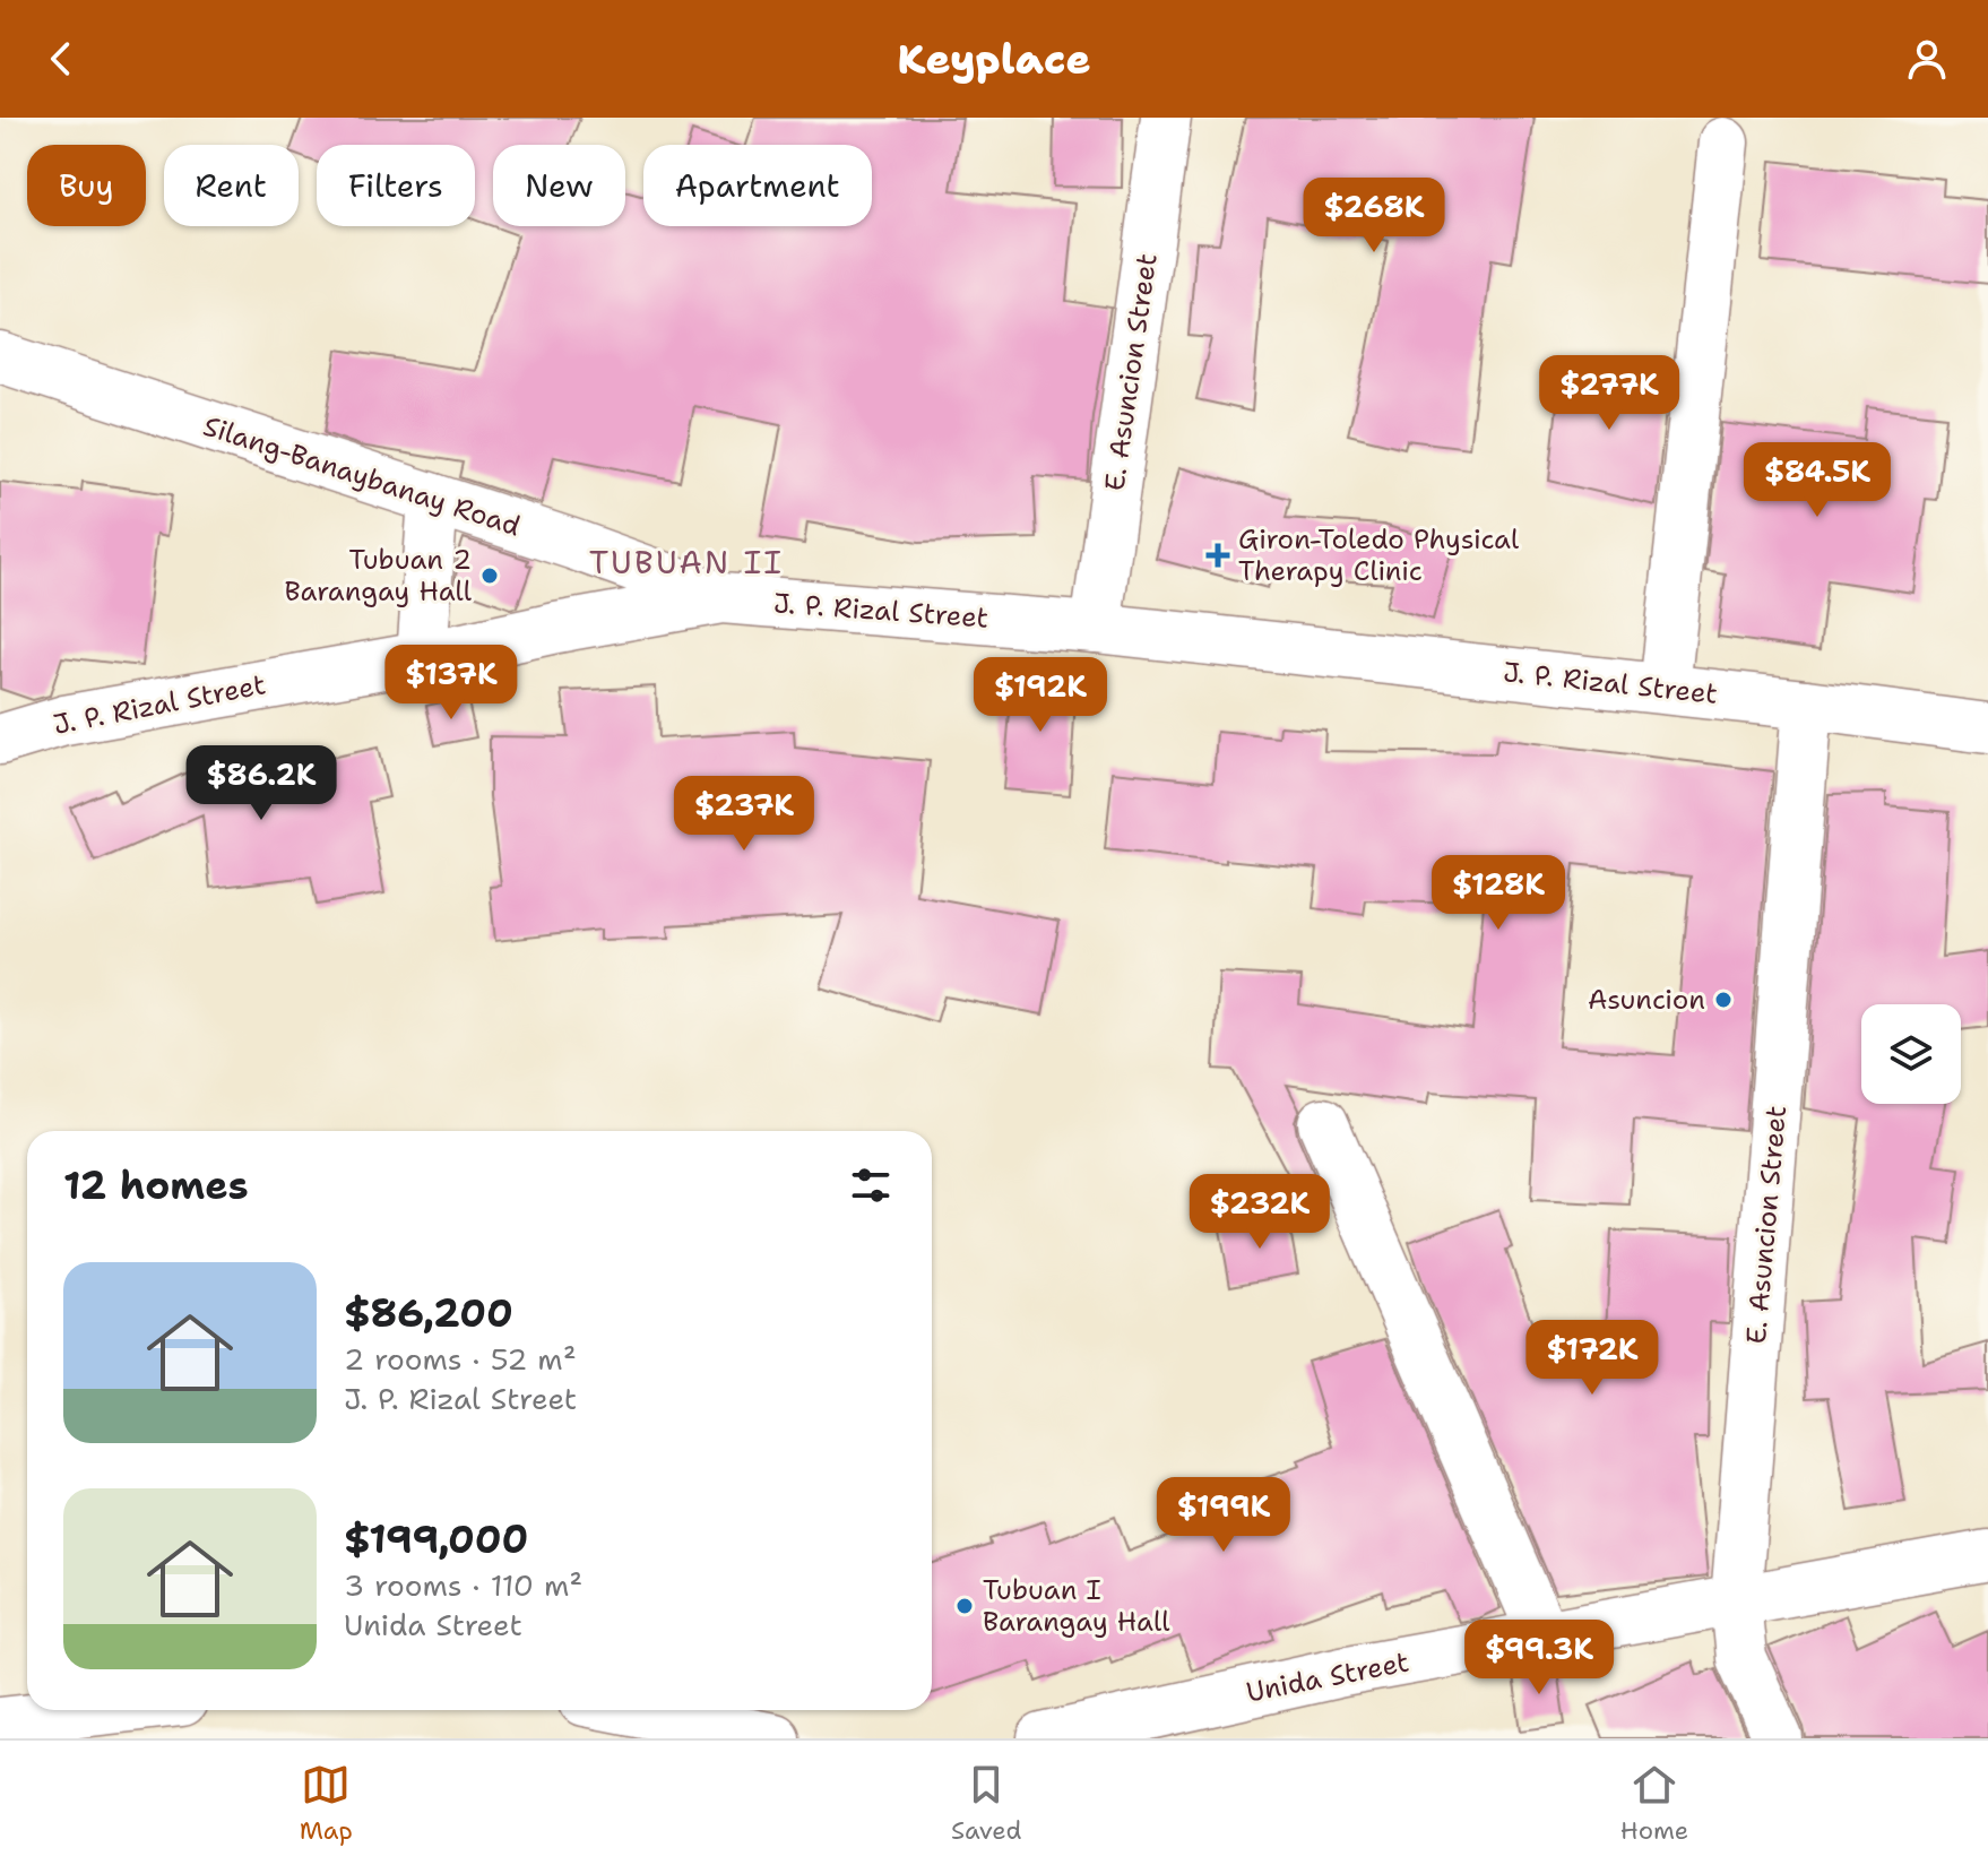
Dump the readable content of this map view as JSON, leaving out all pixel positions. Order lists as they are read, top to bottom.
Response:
{
  "streets": {
    "main road": [
      "E. Asuncion Street",
      "Silang-Banaybanay Road",
      "J. P. Rizal Street",
      "Unida Street"
    ]
  },
  "crossings": [
    ["E. Asuncion Street", "J. P. Rizal Street"],
    ["E. Asuncion Street", "Unida Street"],
    ["Silang-Banaybanay Road", "J. P. Rizal Street"]
  ],
  "districts": ["TUBUAN II"],
  "places": {
    "health": ["Giron-Toledo Physical Therapy Clinic"],
    "other": ["Tubuan 2 Barangay Hall", "Asuncion", "Tubuan I Barangay Hall"]
  },
  "page": {
    "header": "Keyplace",
    "chip": [
      "Buy",
      "Rent",
      "Filters",
      "New",
      "Apartment"
    ],
    "price": [
      "$268K",
      "$277K",
      "$84.5K",
      "$137K",
      "$192K",
      "$86.2K",
      "$237K",
      "$128K",
      "$232K",
      "$172K",
      "$199K",
      "$99.3K"
    ],
    "heading": "12 homes",
    "list": [
      {
        "name": "$86,200",
        "note": "2 rooms · 52 m² · J. P. Rizal Street"
      },
      {
        "name": "$199,000",
        "note": "3 rooms · 110 m² · Unida Street"
      }
    ],
    "tabs": ["Map", "Saved", "Home"]
  }
}
